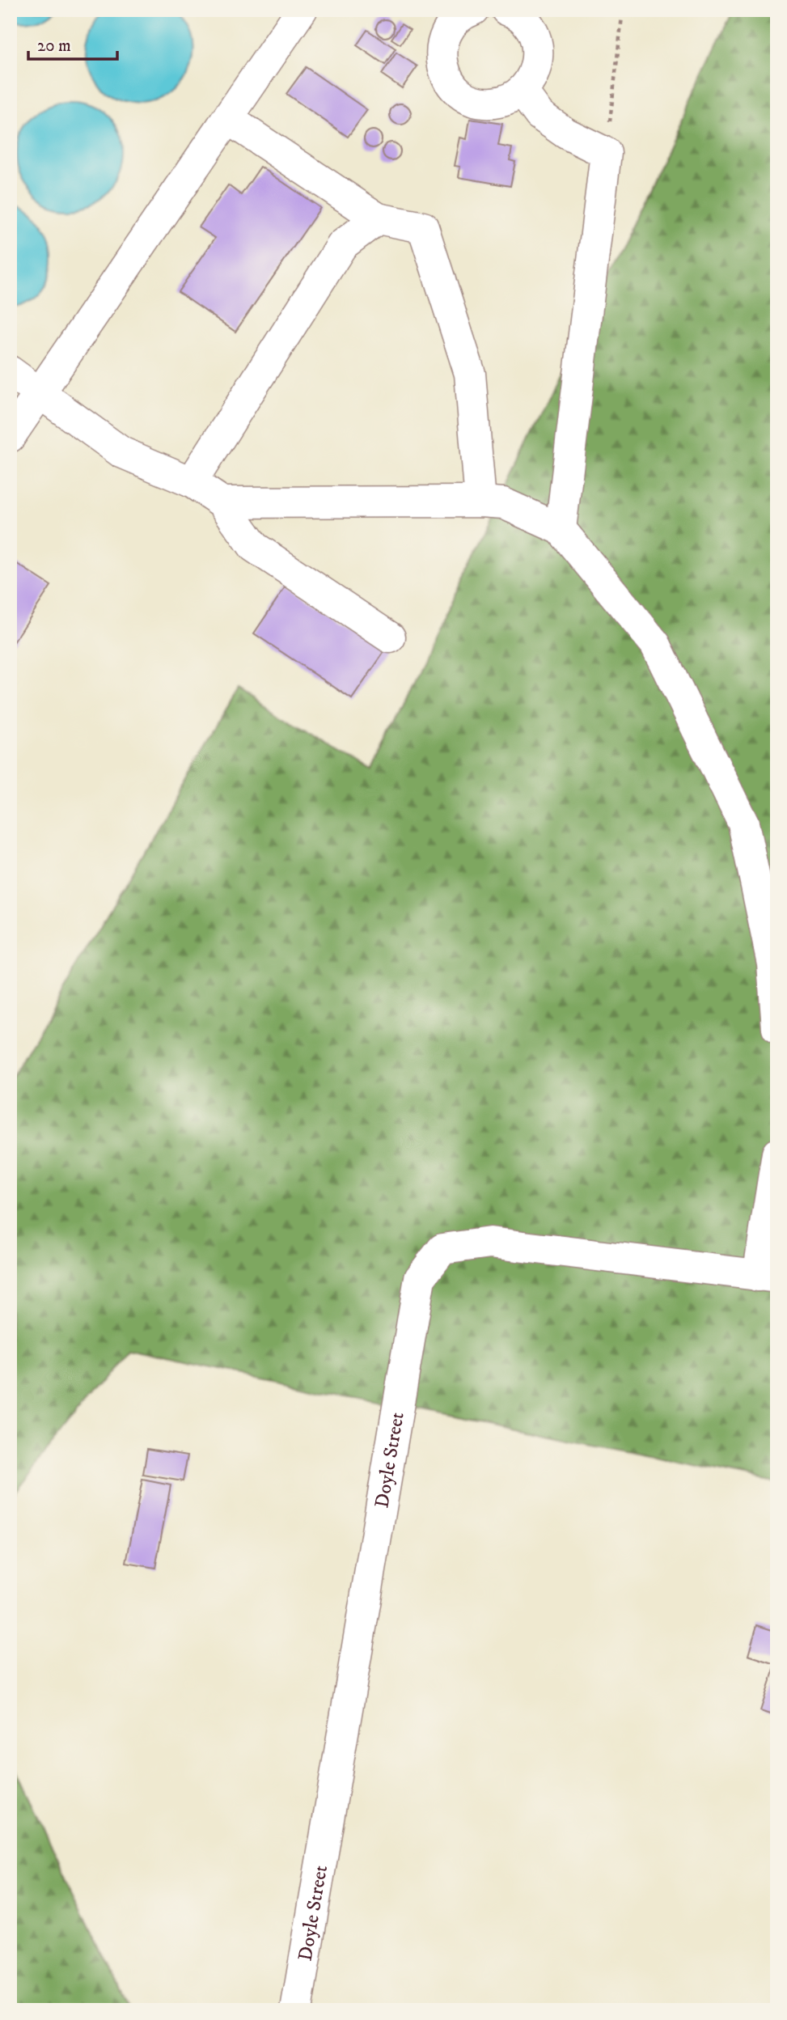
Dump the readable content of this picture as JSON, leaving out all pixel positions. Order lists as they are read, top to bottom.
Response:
{
  "streets": {
    "street": ["Doyle Street"]
  },
  "scale_bar": "20 m"
}
